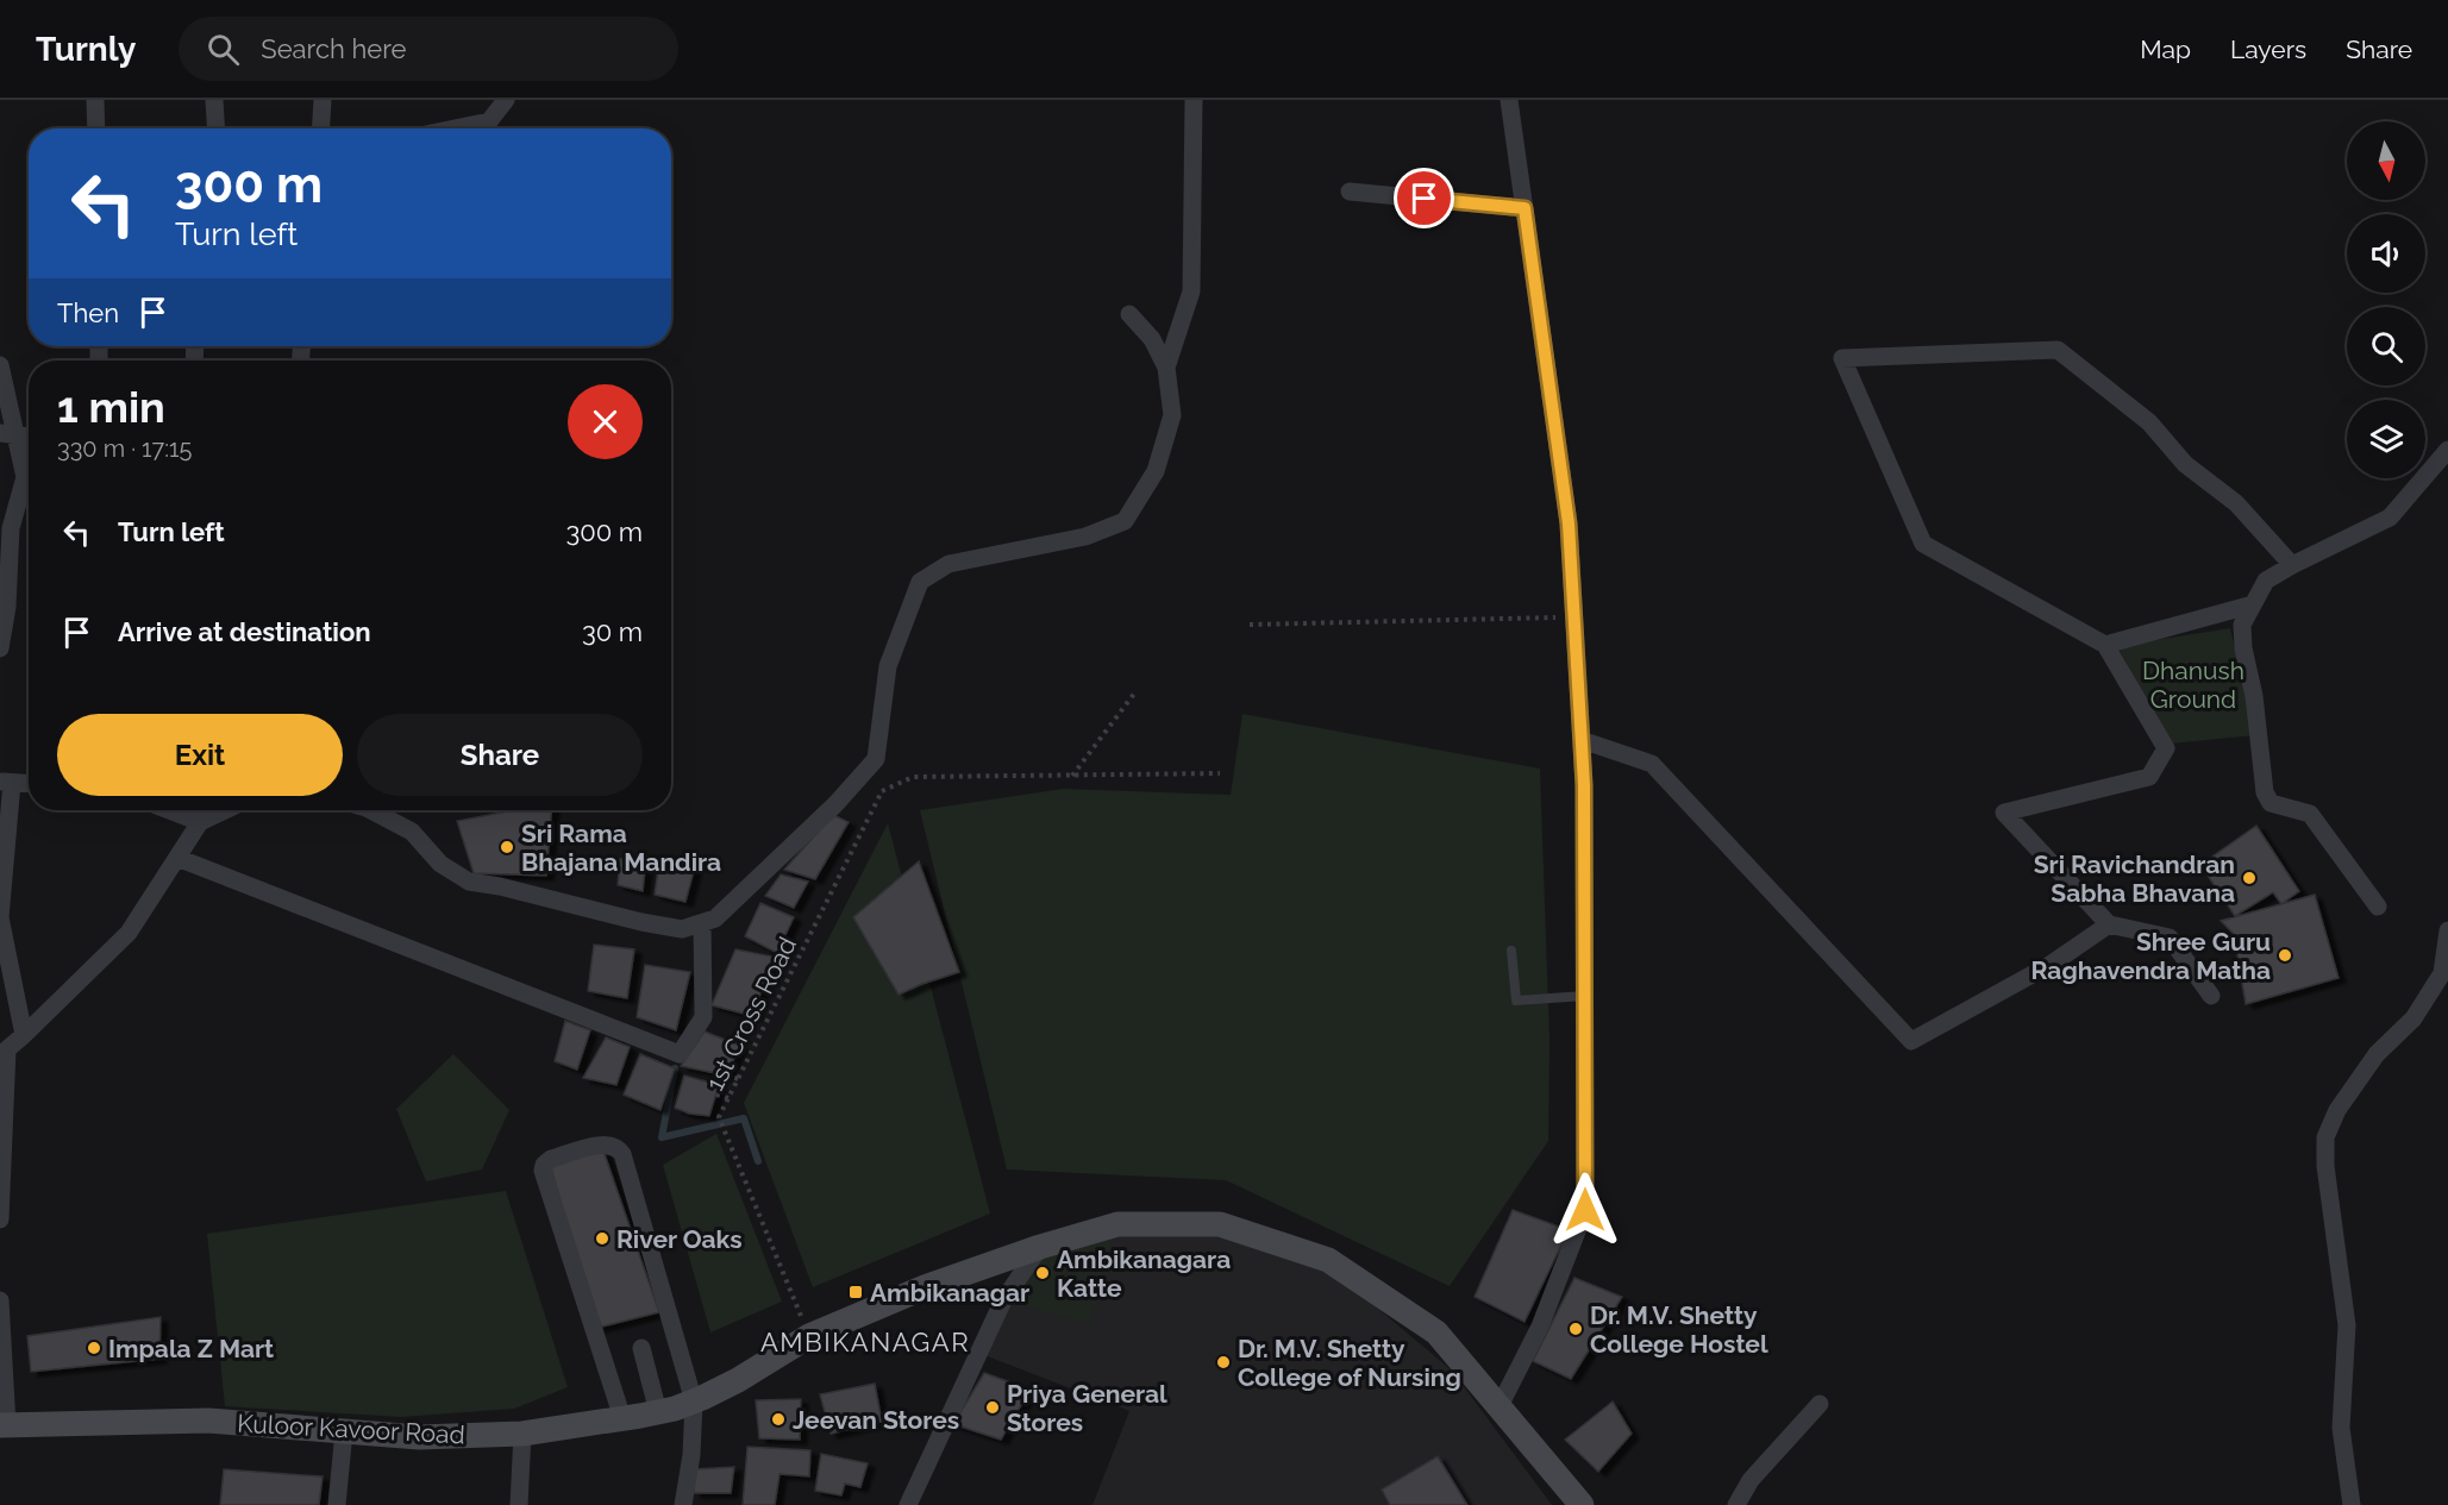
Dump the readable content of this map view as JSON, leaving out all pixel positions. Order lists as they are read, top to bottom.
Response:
{
  "streets": {
    "main road": ["Kuloor Kavoor Road"],
    "path": ["1st Cross Road"]
  },
  "crossings": [
    ["1st Cross Road", "Kuloor Kavoor Road"]
  ],
  "districts": ["AMBIKANAGAR"],
  "parks": ["Dhanush Ground"],
  "places": {
    "other": [
      "Sri Rama Bhajana Mandira",
      "Sri Ravichandran Sabha Bhavana",
      "Shree Guru Raghavendra Matha",
      "River Oaks",
      "Ambikanagara Katte",
      "Dr. M.V. Shetty College Hostel",
      "Impala Z Mart",
      "Dr. M.V. Shetty College of Nursing",
      "Priya General Stores",
      "Jeevan Stores"
    ],
    "transit": ["Ambikanagar"]
  },
  "north": "bottom",
  "page": {
    "header": "Turnly",
    "search": "Search here",
    "nav": ["Map", "Layers", "Share"],
    "turn": ["300 m", "Turn left"],
    "then": "Then",
    "heading": ["1 min", "330 m · 17:15"],
    "list": [
      {
        "name": "Turn left",
        "value": "300 m"
      },
      {
        "name": "Arrive at destination",
        "value": "30 m"
      }
    ],
    "buttons": ["Exit", "Share"]
  }
}
